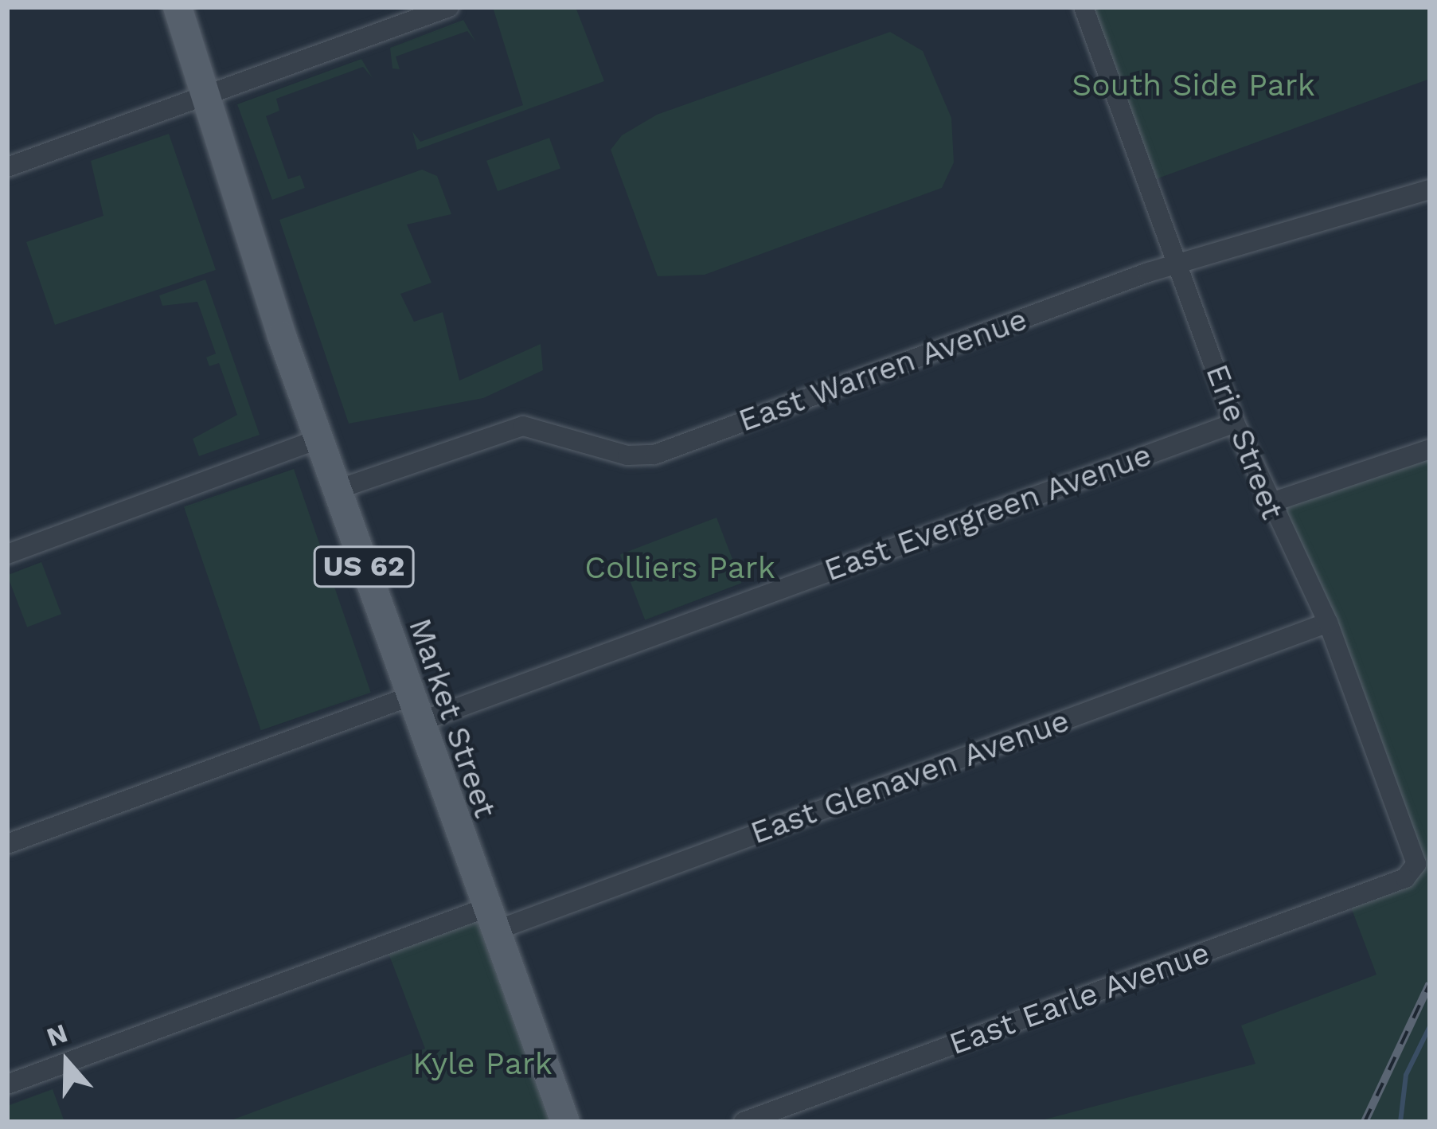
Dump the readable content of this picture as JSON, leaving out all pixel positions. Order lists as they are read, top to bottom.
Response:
{
  "streets": {
    "main road": ["US 62", "Market Street"],
    "street": [
      "East Warren Avenue",
      "Erie Street",
      "East Evergreen Avenue",
      "East Glenaven Avenue",
      "East Earle Avenue"
    ]
  },
  "crossings": [
    ["East Warren Avenue", "Erie Street"],
    ["East Warren Avenue", "Market Street"],
    ["Erie Street", "East Evergreen Avenue"],
    ["Erie Street", "East Glenaven Avenue"],
    ["Erie Street", "East Earle Avenue"],
    ["East Evergreen Avenue", "Market Street"],
    ["Market Street", "East Glenaven Avenue"]
  ],
  "parks": ["South Side Park", "Colliers Park", "Kyle Park"],
  "north": "top"
}
